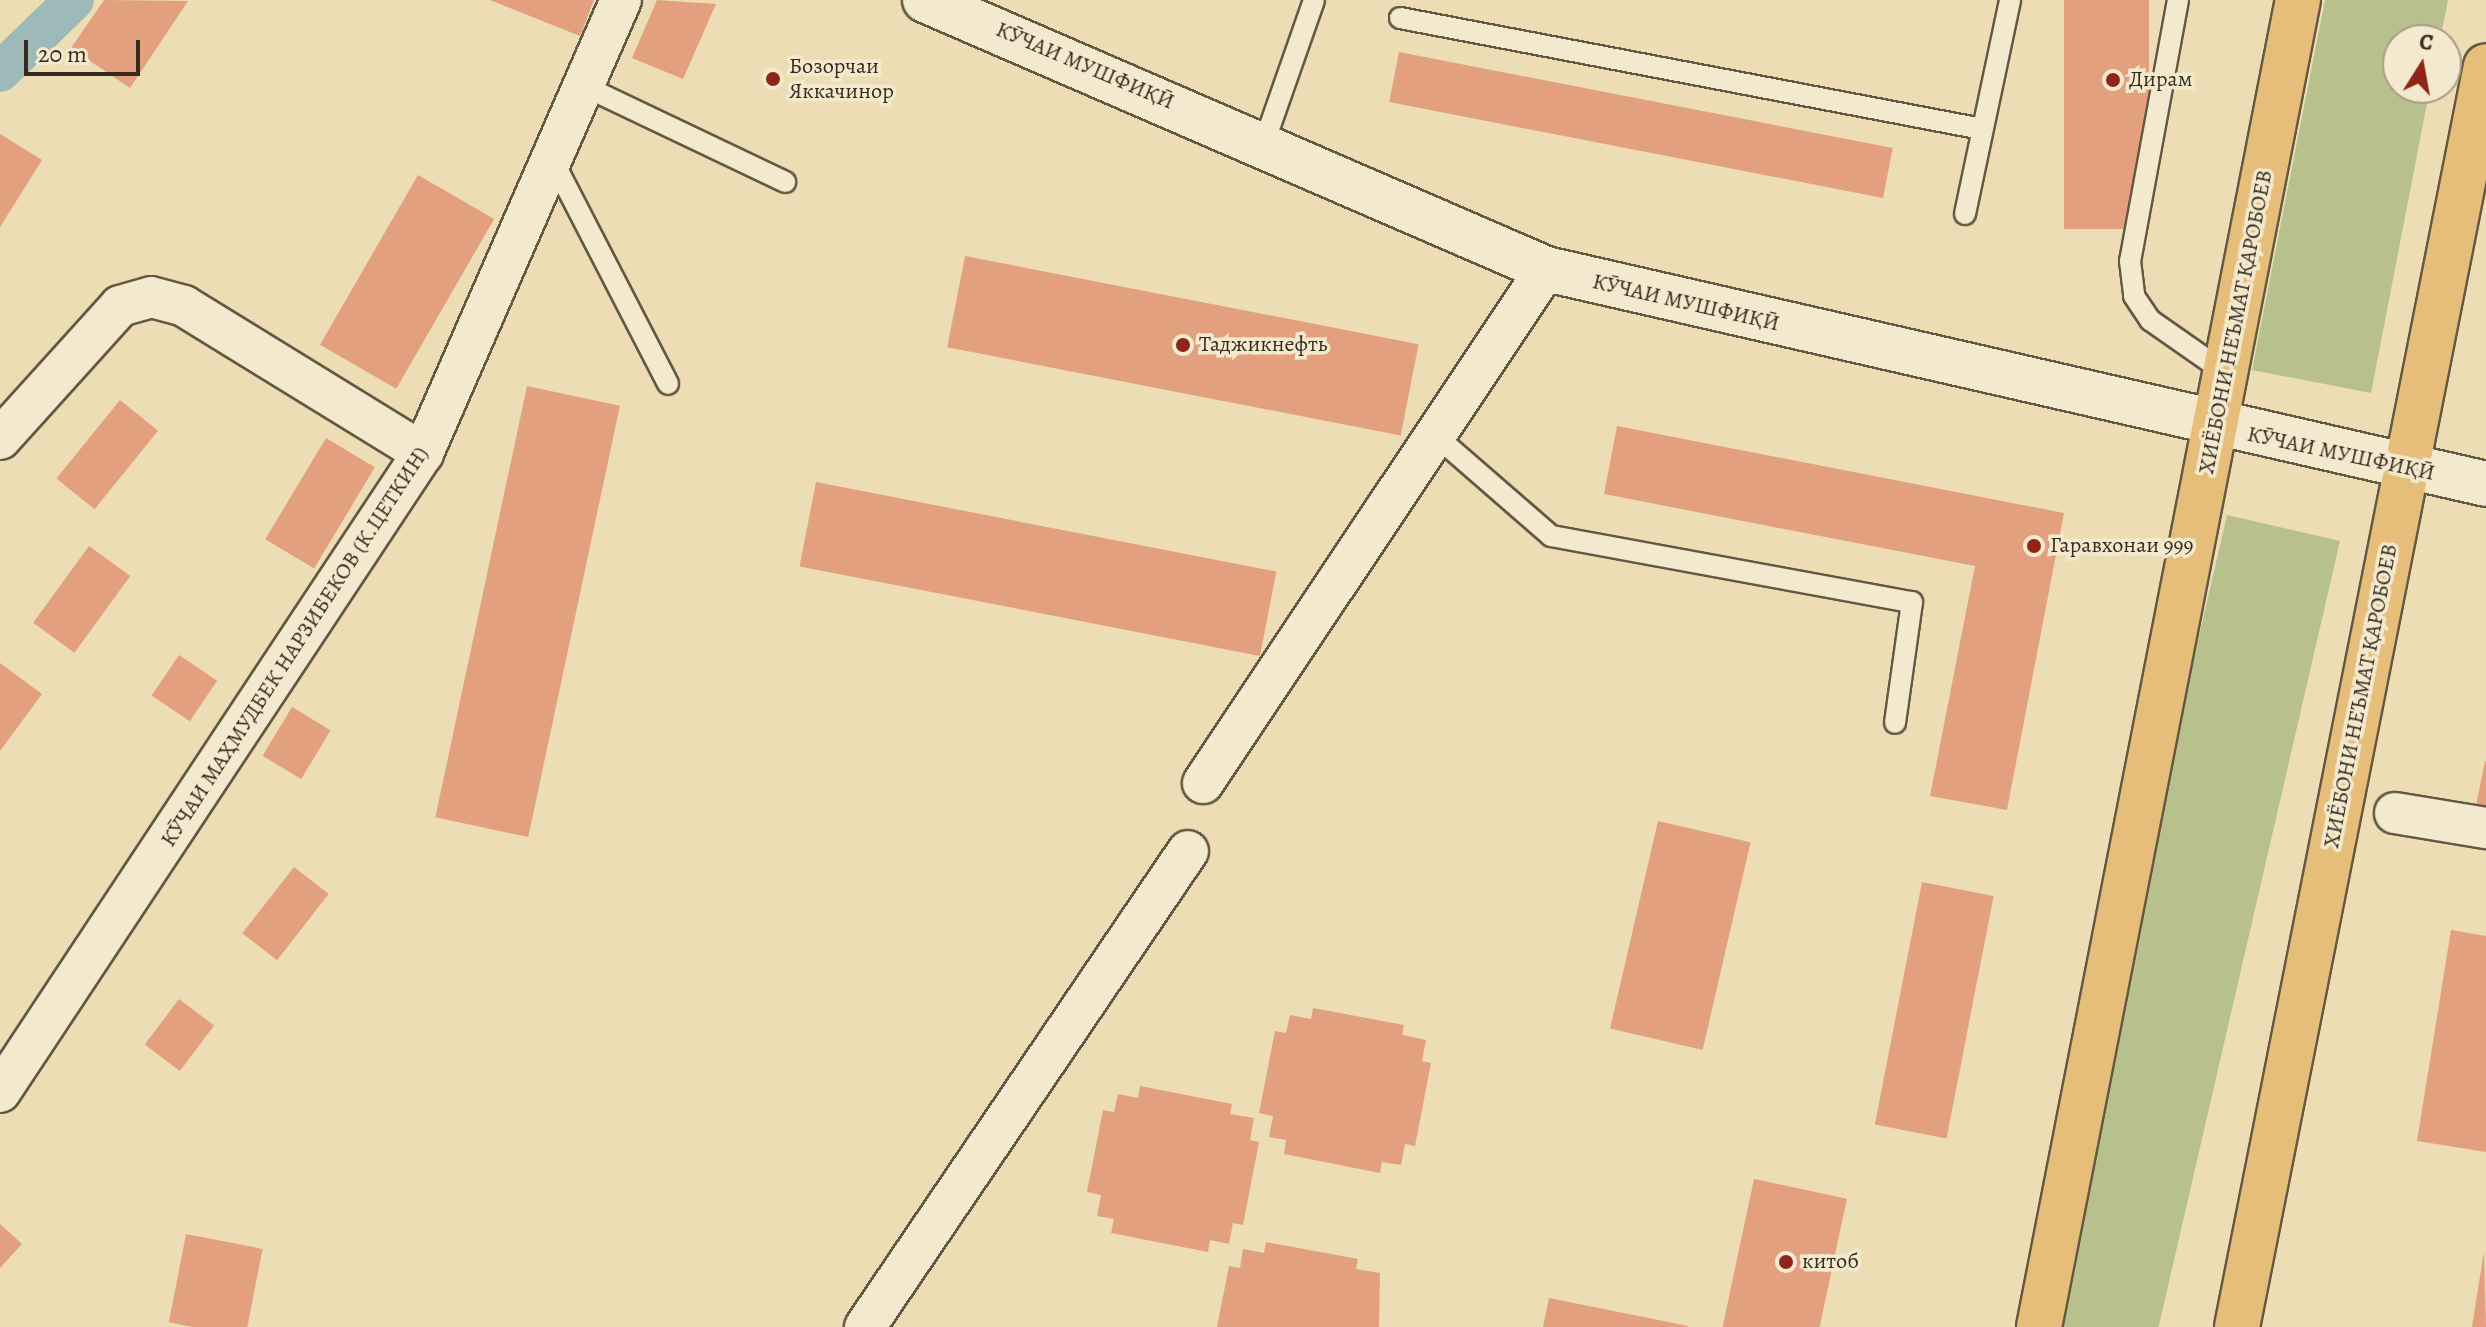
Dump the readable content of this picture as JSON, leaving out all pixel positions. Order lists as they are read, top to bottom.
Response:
{
  "streets": {
    "highway": ["ХИЁБОНИ НЕЪМАТ ҚАРОБОЕВ"],
    "street": ["КӮЧАИ МУШФИҚӢ", "КӮЧАИ МАҲМУДБЕК НАРЗИБЕКОВ (К.ЦЕТКИН)"]
  },
  "crossings": [
    ["КӮЧАИ МУШФИҚӢ", "ХИЁБОНИ НЕЪМАТ ҚАРОБОЕВ"]
  ],
  "places": [
    "Бозорчаи Яккачинор",
    "Дирам",
    "Таджикнефть",
    "Гаравхонаи 999",
    "китоб"
  ],
  "scale_bar": "20 m",
  "north": "top"
}
